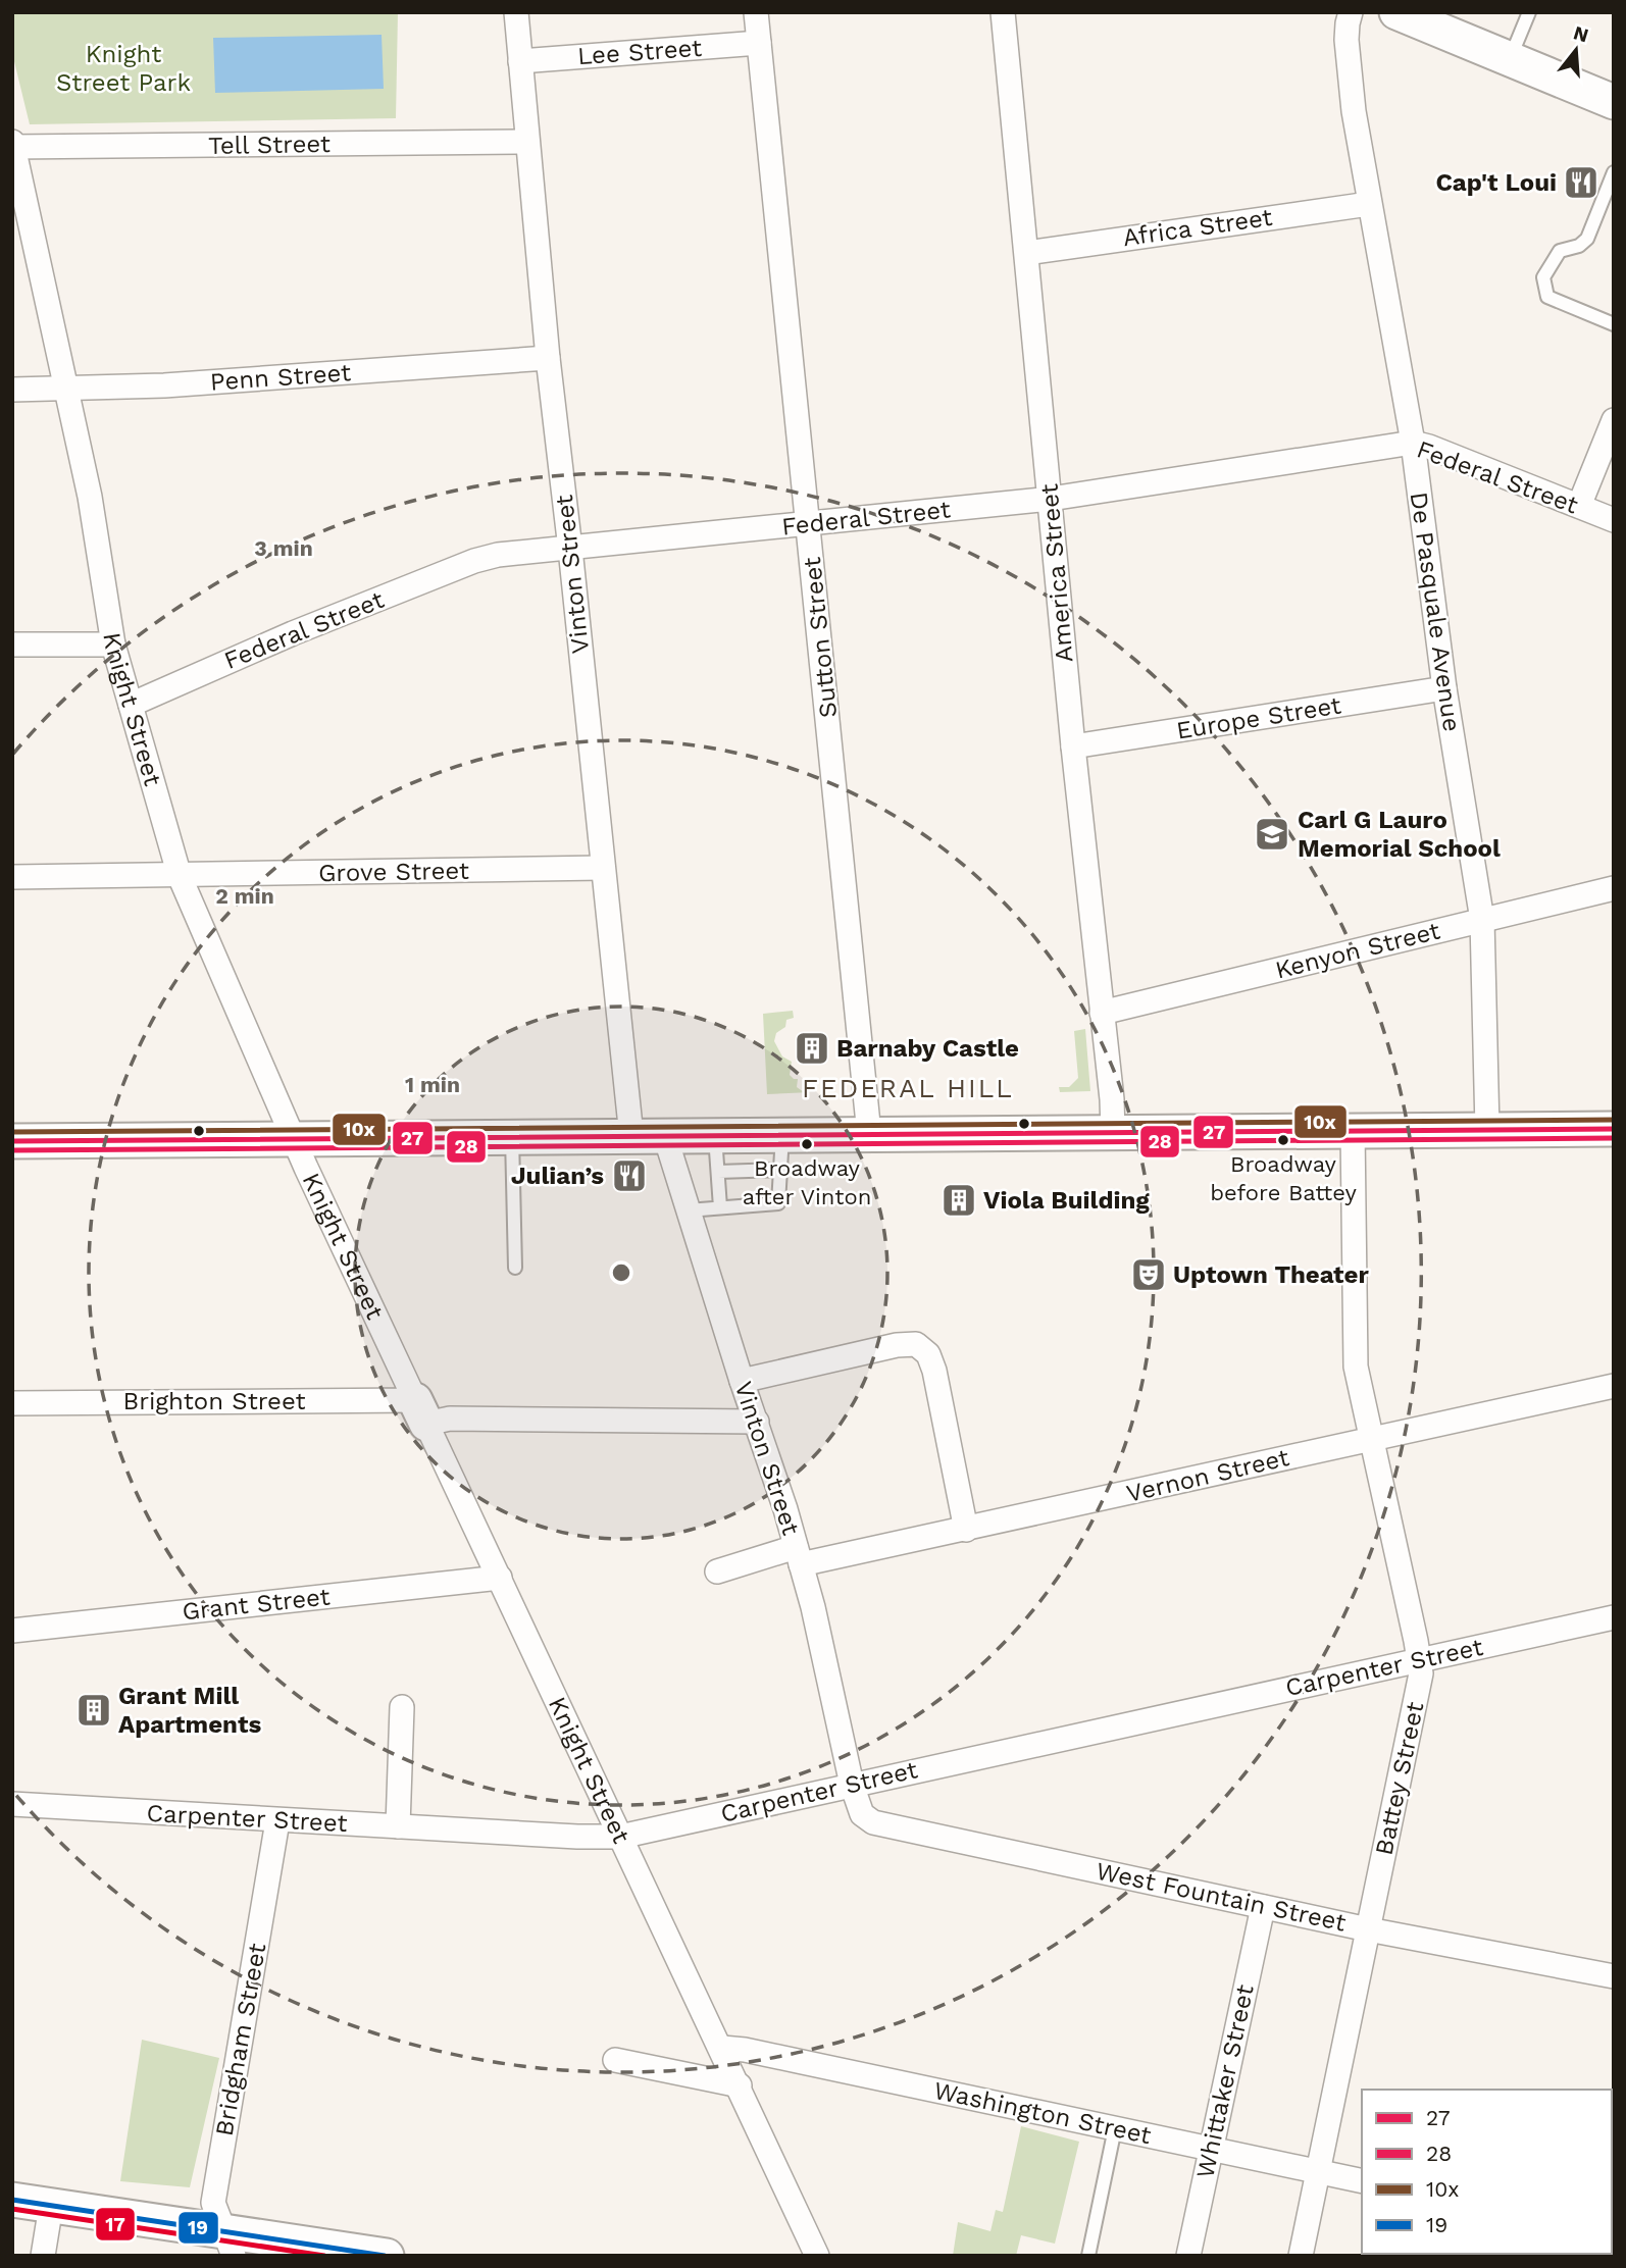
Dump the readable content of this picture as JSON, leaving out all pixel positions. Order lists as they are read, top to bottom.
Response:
{
  "streets": {
    "street": [
      "Lee Street",
      "Tell Street",
      "Africa Street",
      "Penn Street",
      "Federal Street",
      "America Street",
      "Vinton Street",
      "De Pasquale Avenue",
      "Sutton Street",
      "Knight Street",
      "Europe Street",
      "Grove Street",
      "Kenyon Street",
      "Brighton Street",
      "Vernon Street",
      "Grant Street",
      "Carpenter Street",
      "Battey Street",
      "West Fountain Street",
      "Bridgham Street",
      "Whittaker Street",
      "Washington Street"
    ]
  },
  "crossings": [
    ["Lee Street", "Vinton Street"],
    ["Lee Street", "Sutton Street"],
    ["Tell Street", "Vinton Street"],
    ["Tell Street", "Knight Street"],
    ["Africa Street", "America Street"],
    ["Africa Street", "De Pasquale Avenue"],
    ["Penn Street", "Vinton Street"],
    ["Penn Street", "Knight Street"],
    ["Federal Street", "America Street"],
    ["Federal Street", "Vinton Street"],
    ["Federal Street", "De Pasquale Avenue"],
    ["Federal Street", "Sutton Street"],
    ["Federal Street", "Knight Street"],
    ["America Street", "Europe Street"],
    ["America Street", "Kenyon Street"],
    ["Vinton Street", "Grove Street"],
    ["Vinton Street", "Brighton Street"],
    ["Vinton Street", "Vernon Street"],
    ["Vinton Street", "Carpenter Street"],
    ["Vinton Street", "West Fountain Street"],
    ["De Pasquale Avenue", "Europe Street"],
    ["De Pasquale Avenue", "Kenyon Street"],
    ["Knight Street", "Grove Street"],
    ["Knight Street", "Brighton Street"],
    ["Knight Street", "Grant Street"],
    ["Knight Street", "Carpenter Street"],
    ["Knight Street", "Washington Street"],
    ["Vernon Street", "Battey Street"],
    ["Carpenter Street", "Battey Street"],
    ["Carpenter Street", "West Fountain Street"],
    ["Carpenter Street", "Bridgham Street"],
    ["Battey Street", "West Fountain Street"],
    ["Battey Street", "Washington Street"],
    ["West Fountain Street", "Whittaker Street"],
    ["Whittaker Street", "Washington Street"]
  ],
  "districts": ["FEDERAL HILL"],
  "parks": ["Knight Street Park"],
  "places": {
    "restaurant": ["Cap't Loui", "Julian’s"],
    "school or university": ["Carl G Lauro Memorial School"],
    "building": ["Barnaby Castle", "Viola Building", "Grant Mill Apartments"],
    "other": ["Broadway before Battey", "Broadway after Vinton"],
    "theatre": ["Uptown Theater"]
  },
  "lines": [
    "transit line 10x",
    "transit line 27",
    "transit line 28",
    "transit line 19",
    "transit line 17"
  ],
  "legend": [
    "27",
    "28",
    "10x",
    "19"
  ],
  "north": "top",
  "rings": ["3 min", "2 min", "1 min"]
}
